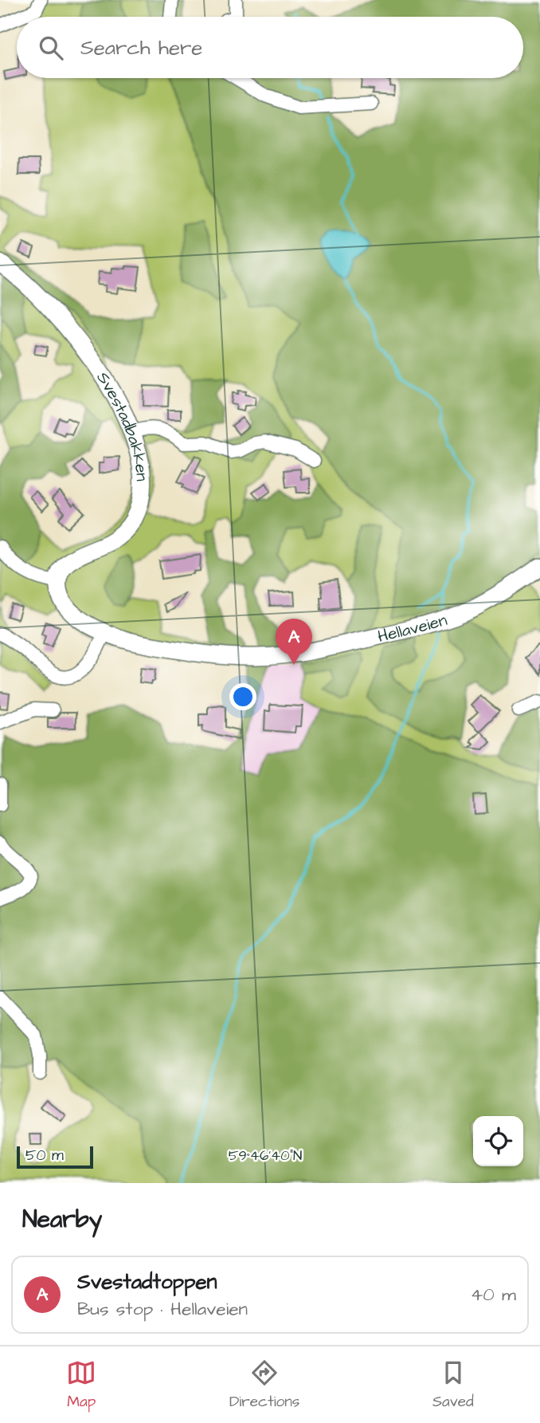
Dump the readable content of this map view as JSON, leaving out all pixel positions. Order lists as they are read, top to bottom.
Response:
{
  "streets": {
    "main road": ["Svestadbakken", "Hellaveien"]
  },
  "scale_bar": "50 m",
  "page": {
    "search": "Search here",
    "pins": "A",
    "scale": "50 m",
    "heading": "Nearby",
    "list": [
      {
        "mark": "A",
        "name": "Svestadtoppen",
        "note": "Bus stop · Hellaveien",
        "value": "40 m"
      }
    ],
    "nav": ["Map", "Directions", "Saved"]
  },
  "coordinates": ["59°46'40\"N"]
}
